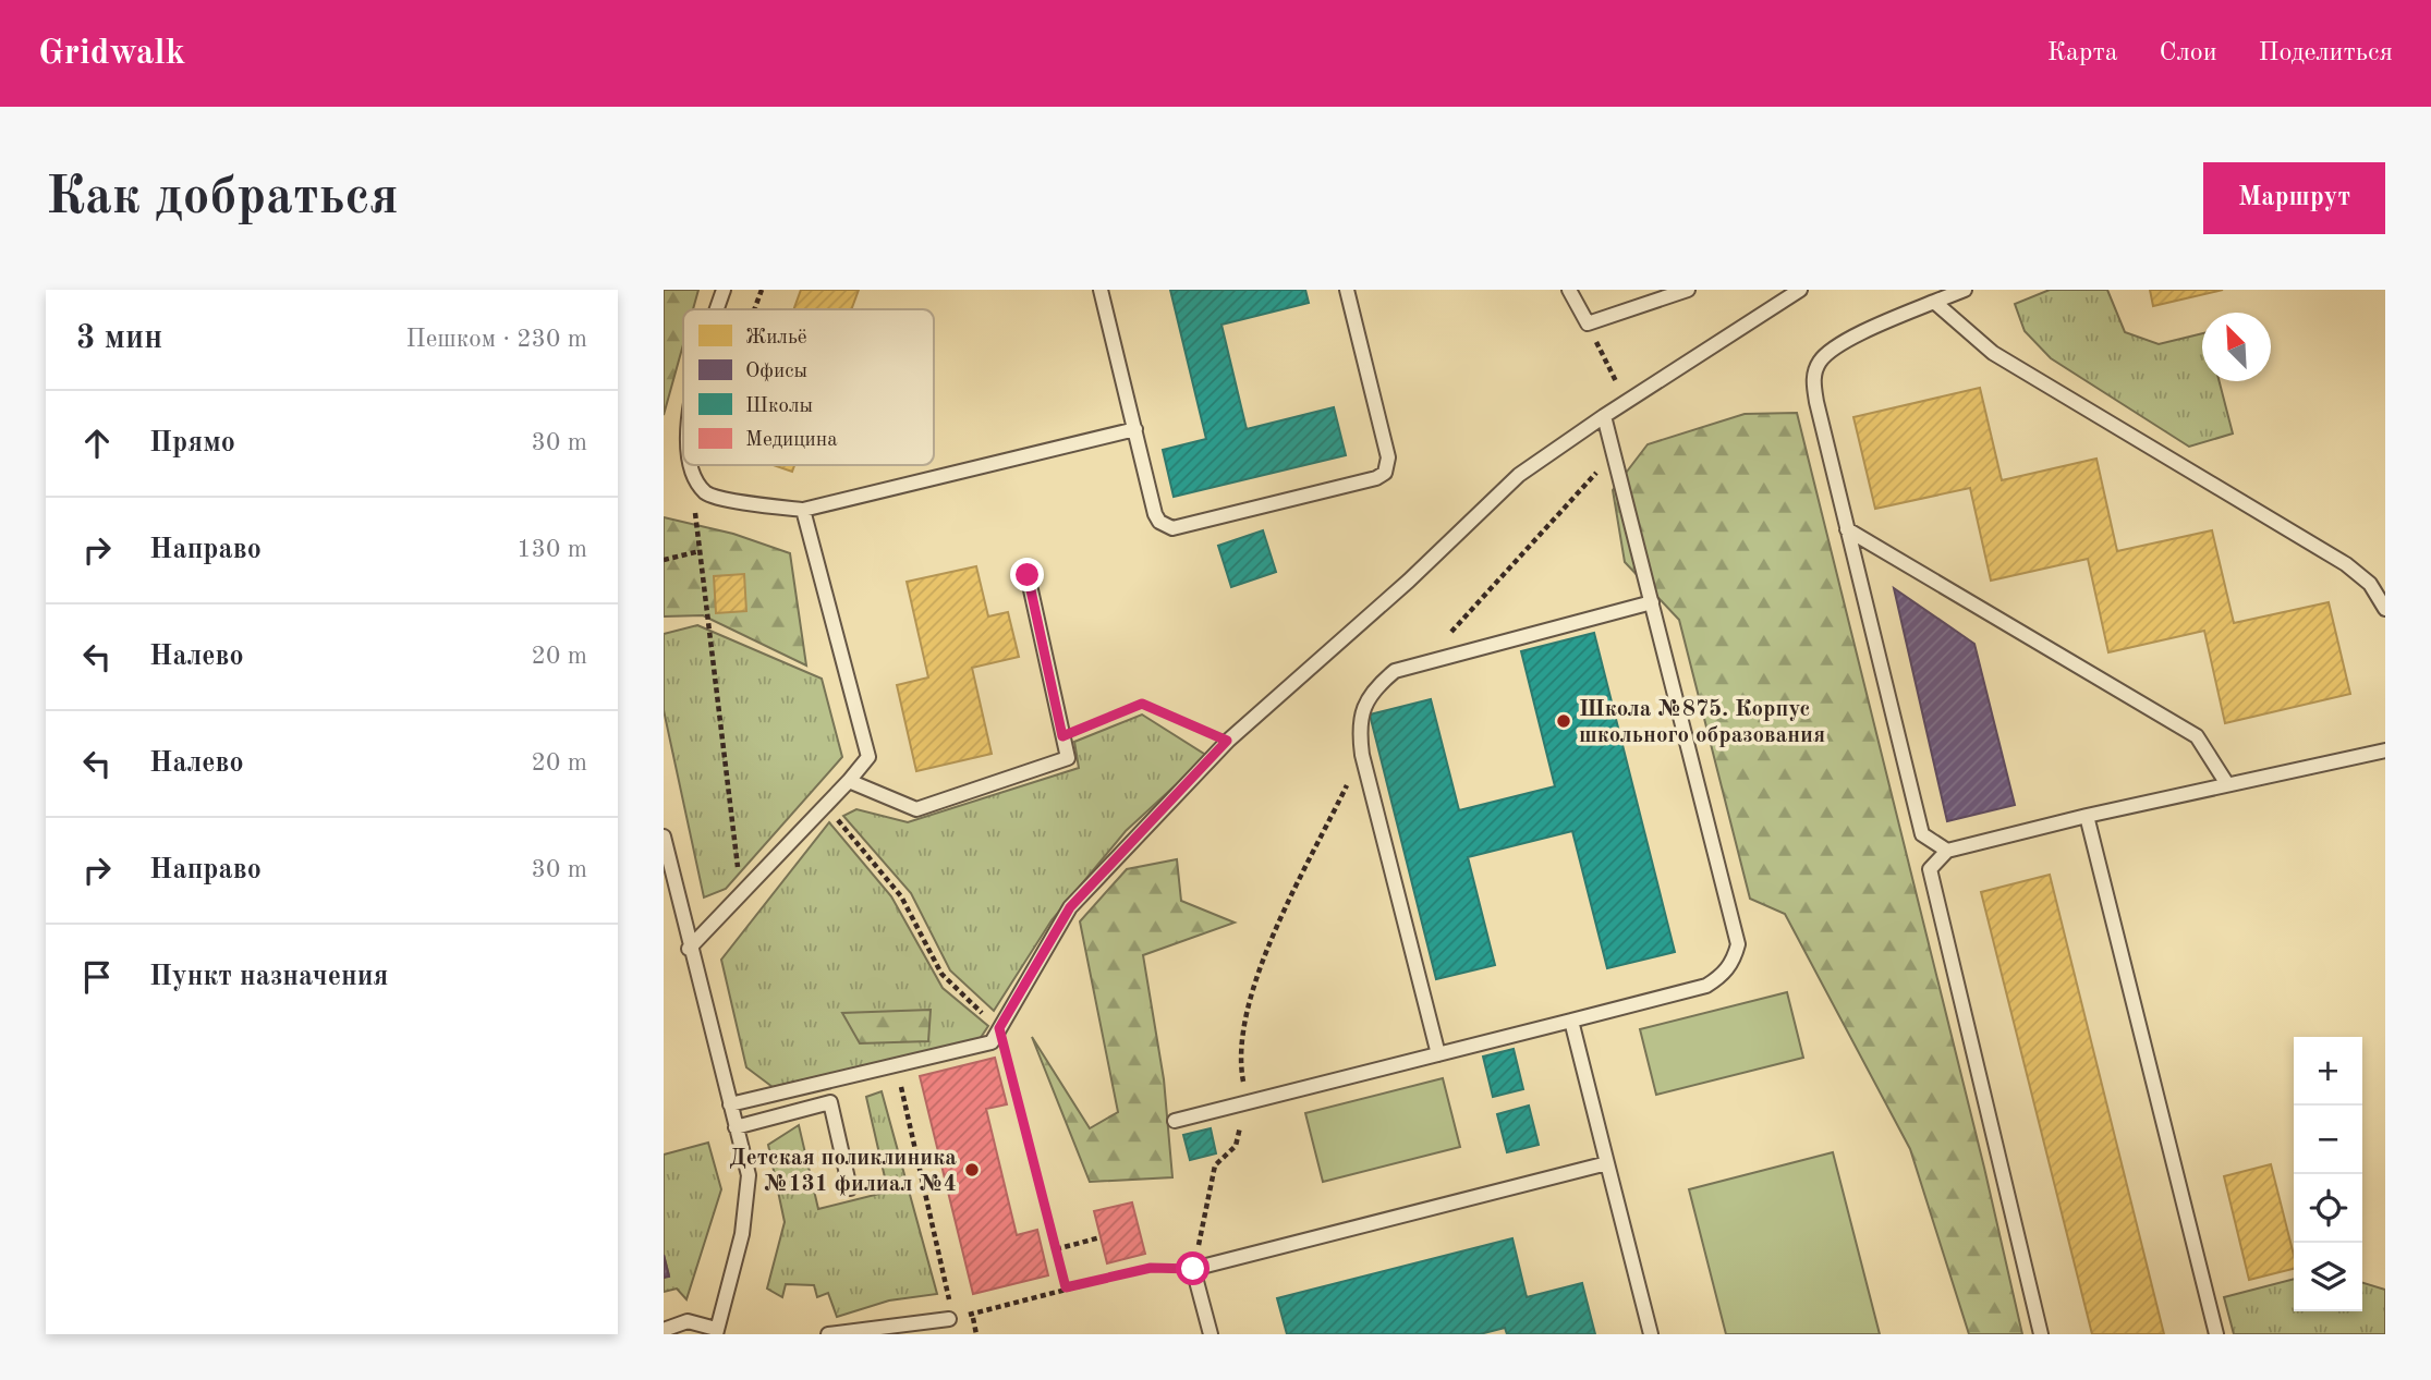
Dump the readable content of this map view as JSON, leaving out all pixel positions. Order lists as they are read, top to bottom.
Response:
{
  "places": ["Школа №875. Корпус школьного образования", "Детская поликлиника №131 филиал №4"],
  "legend": [
    "Жильё",
    "Офисы",
    "Школы",
    "Медицина"
  ],
  "north": "top left",
  "page": {
    "header": "Gridwalk",
    "nav": ["Карта", "Слои", "Поделиться"],
    "buttons": "Маршрут",
    "title": "Как добраться",
    "heading": ["3 мин", "Пешком · 230 m"],
    "list": [
      ["Прямо", "30 m"],
      ["Направо", "130 m"],
      ["Налево", "20 m"],
      ["Налево", "20 m"],
      ["Направо", "30 m"],
      "Пункт назначения"
    ],
    "map_buttons": ["+", "−"]
  }
}
